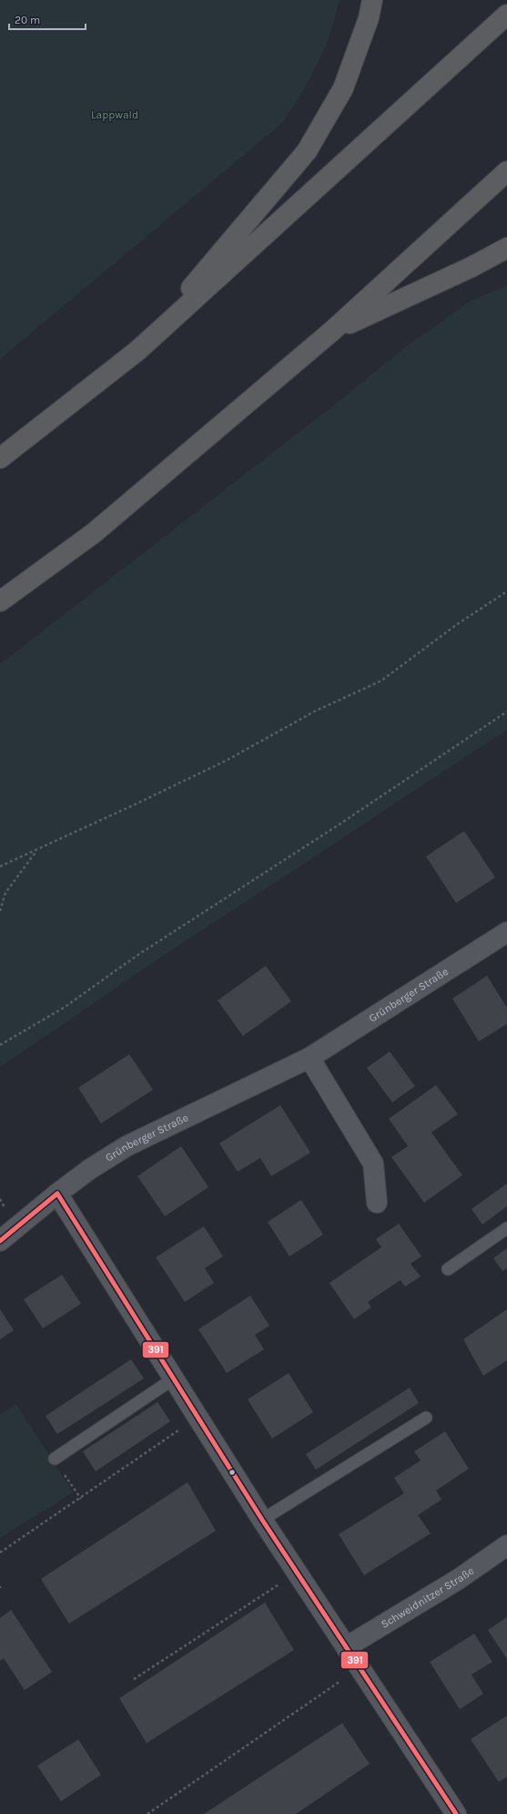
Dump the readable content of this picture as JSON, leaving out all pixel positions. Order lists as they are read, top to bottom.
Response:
{
  "streets": {
    "street": ["Grünberger Straße", "Schweidnitzer Straße"]
  },
  "parks": ["Lappwald"],
  "lines": ["transit line 391"],
  "scale_bar": "20 m"
}
